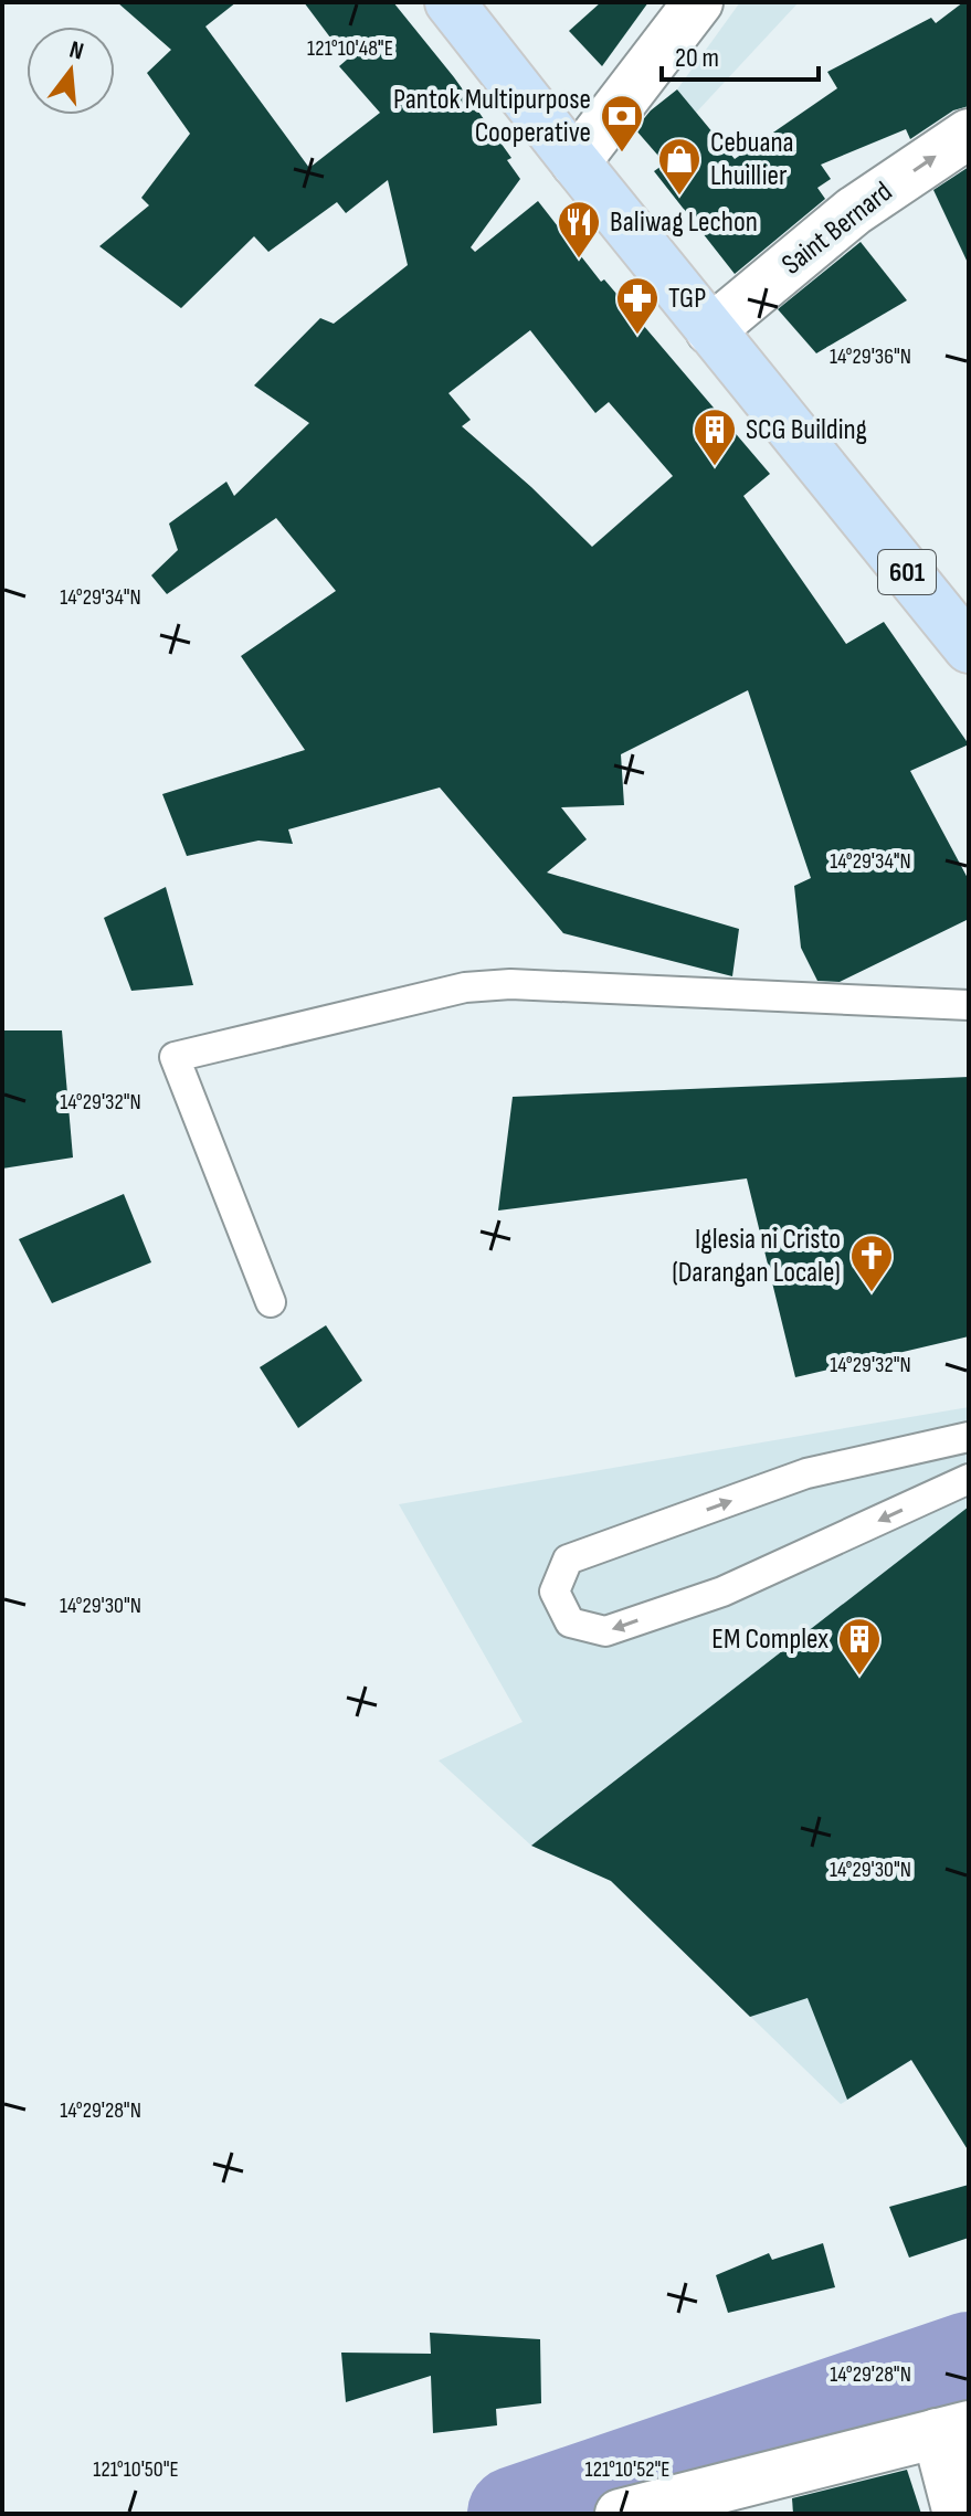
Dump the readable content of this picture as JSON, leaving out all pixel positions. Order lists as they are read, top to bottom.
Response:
{
  "streets": {
    "main road": ["601"],
    "street": ["Saint Bernard"]
  },
  "crossings": [
    ["Saint Bernard", "601"]
  ],
  "places": {
    "bank": ["Pantok Multipurpose Cooperative"],
    "shop": ["Cebuana Lhuillier"],
    "restaurant": ["Baliwag Lechon"],
    "pharmacy": ["TGP"],
    "building": ["SCG Building", "EM Complex"],
    "church": ["Iglesia ni Cristo (Darangan Locale)"]
  },
  "scale_bar": "20 m",
  "north": "top",
  "coordinates": [
    "121°10'48\"E",
    "14°29'36\"N",
    "14°29'34\"N",
    "14°29'32\"N",
    "14°29'30\"N",
    "14°29'28\"N",
    "121°10'50\"E",
    "121°10'52\"E"
  ]
}
